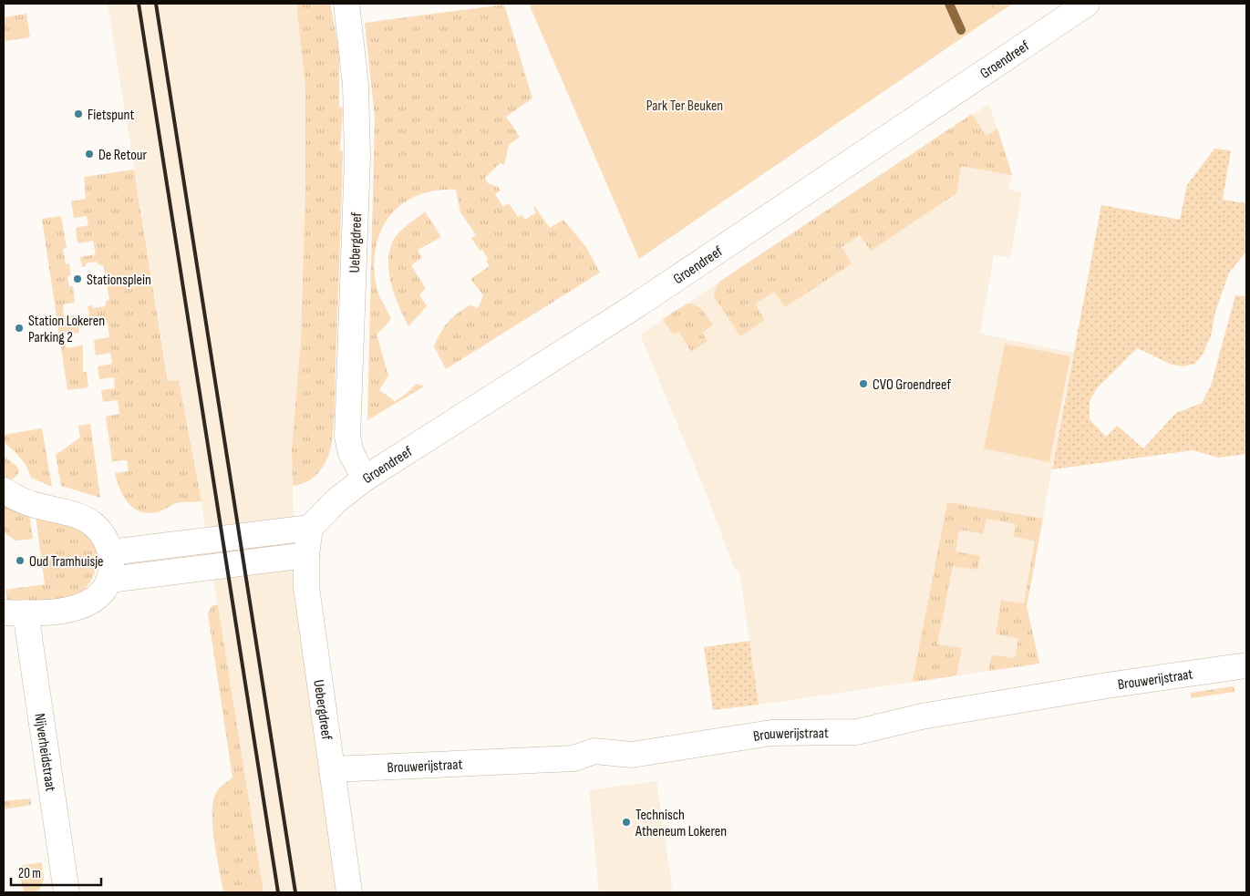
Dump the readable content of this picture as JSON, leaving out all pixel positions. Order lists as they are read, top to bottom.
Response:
{
  "streets": {
    "street": [
      "Groendreef",
      "Uebergdreef",
      "Brouwerijstraat",
      "Nijverheidstraat"
    ]
  },
  "crossings": [
    ["Groendreef", "Uebergdreef"],
    ["Uebergdreef", "Brouwerijstraat"]
  ],
  "parks": ["Park Ter Beuken"],
  "places": [
    "Fietspunt",
    "De Retour",
    "Stationsplein",
    "Station Lokeren Parking 2",
    "CVO Groendreef",
    "Oud Tramhuisje",
    "Technisch Atheneum Lokeren"
  ],
  "scale_bar": "20 m"
}
